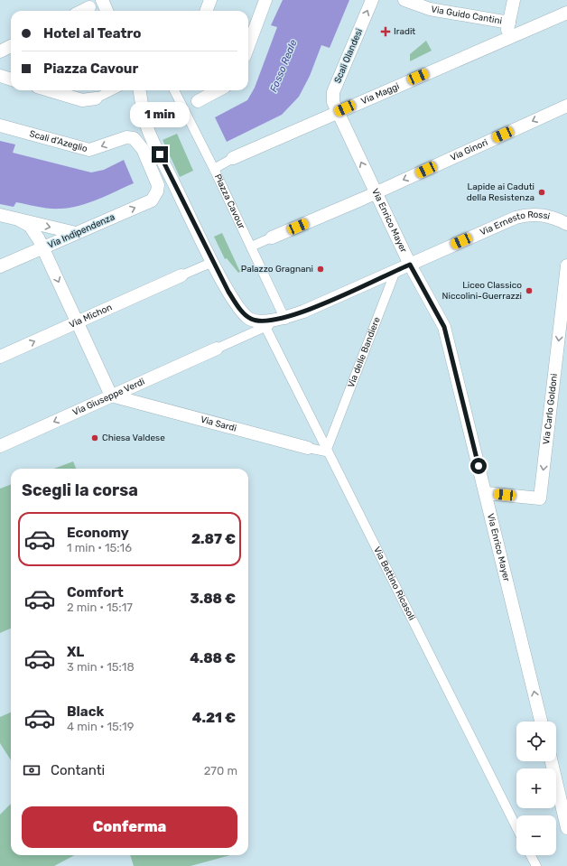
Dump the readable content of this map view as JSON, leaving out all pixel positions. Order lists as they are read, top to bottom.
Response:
{
  "streets": {
    "street": [
      "Via Guido Cantini",
      "Scali Olandesi",
      "Via Maggi",
      "Scali d'Azeglio",
      "Via Ginori",
      "Piazza Cavour",
      "Via Enrico Mayer",
      "Via Ernesto Rossi",
      "Via Indipendenza",
      "Via Michon",
      "Via delle Bandiere",
      "Via Giuseppe Verdi",
      "Via Carlo Goldoni",
      "Via Sardi",
      "Via Bettino Ricasoli"
    ]
  },
  "crossings": [
    ["Scali Olandesi", "Via Maggi"],
    ["Scali Olandesi", "Via Enrico Mayer"],
    ["Via Maggi", "Piazza Cavour"],
    ["Via Maggi", "Via Enrico Mayer"],
    ["Scali d'Azeglio", "Via Indipendenza"],
    ["Via Ginori", "Piazza Cavour"],
    ["Via Ginori", "Via Enrico Mayer"],
    ["Piazza Cavour", "Via Ernesto Rossi"],
    ["Via Enrico Mayer", "Via Ernesto Rossi"],
    ["Via Enrico Mayer", "Via Carlo Goldoni"],
    ["Via Ernesto Rossi", "Via delle Bandiere"],
    ["Via delle Bandiere", "Via Sardi"],
    ["Via delle Bandiere", "Via Bettino Ricasoli"],
    ["Via Giuseppe Verdi", "Via Sardi"],
    ["Via Sardi", "Via Bettino Ricasoli"]
  ],
  "one_way": [
    "Via Ginori",
    "Via Enrico Mayer",
    "Via Michon",
    "Via Giuseppe Verdi",
    "Via Carlo Goldoni"
  ],
  "water": ["Fosso Reale"],
  "places": {
    "health": ["Iradit"],
    "other": [
      "Lapide ai Caduti della Resistenza",
      "Palazzo Gragnani",
      "Liceo Classico Niccolini-Guerrazzi",
      "Chiesa Valdese"
    ]
  },
  "page": {
    "banner": ["Hotel al Teatro", "Piazza Cavour"],
    "bubble": "1 min",
    "heading": "Scegli la corsa",
    "list": [
      {
        "name": "Economy",
        "note": "1 min · 15:16",
        "value": "2.87 €"
      },
      {
        "name": "Comfort",
        "note": "2 min · 15:17",
        "value": "3.88 €"
      },
      {
        "name": "XL",
        "note": "3 min · 15:18",
        "value": "4.88 €"
      },
      {
        "name": "Black",
        "note": "4 min · 15:19",
        "value": "4.21 €"
      }
    ],
    "map_buttons": ["+", "−"],
    "pay": ["Contanti", "270 m"],
    "buttons": "Conferma"
  }
}
